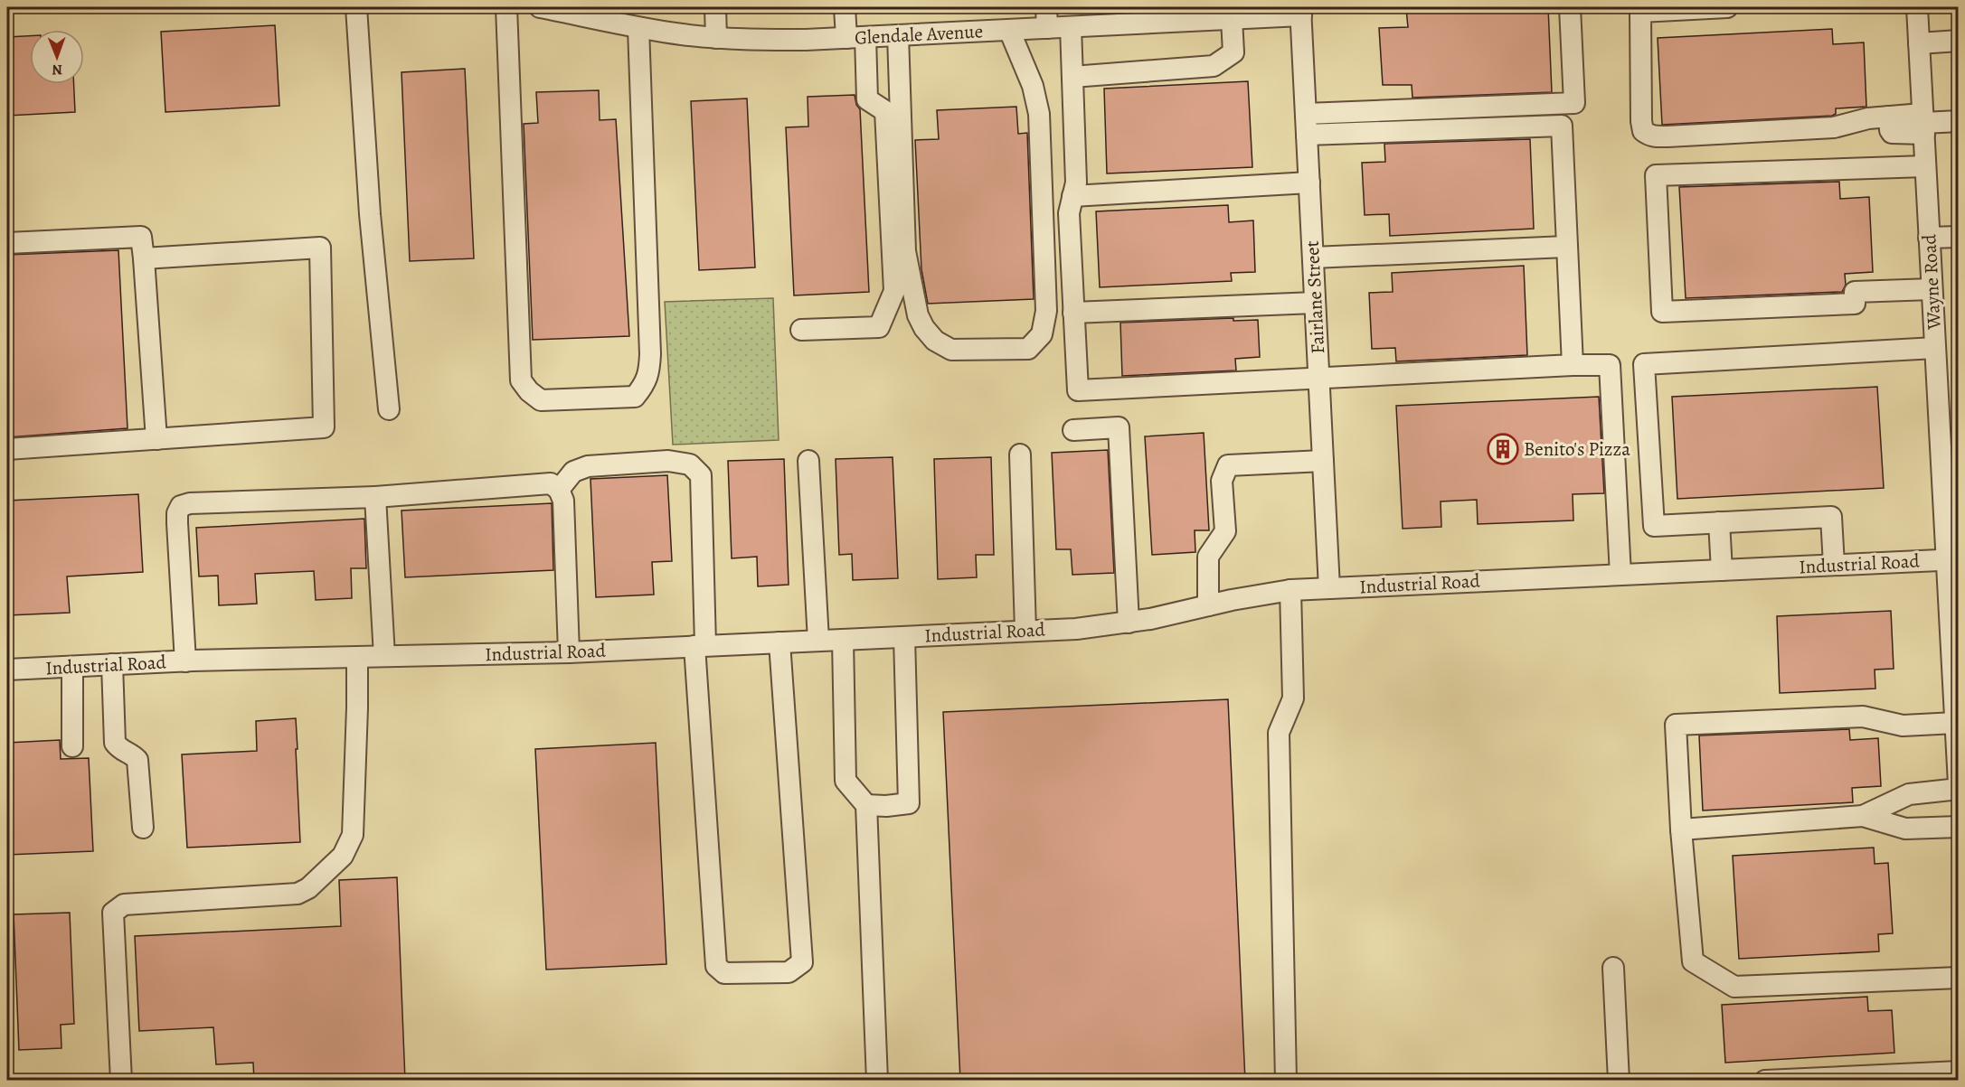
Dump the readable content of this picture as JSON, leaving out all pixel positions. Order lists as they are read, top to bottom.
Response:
{
  "streets": {
    "street": [
      "Glendale Avenue",
      "Wayne Road",
      "Fairlane Street",
      "Industrial Road"
    ]
  },
  "crossings": [
    ["Glendale Avenue", "Fairlane Street"],
    ["Wayne Road", "Industrial Road"],
    ["Fairlane Street", "Industrial Road"]
  ],
  "places": {
    "building": ["Benito's Pizza"]
  },
  "north": "bottom"
}
